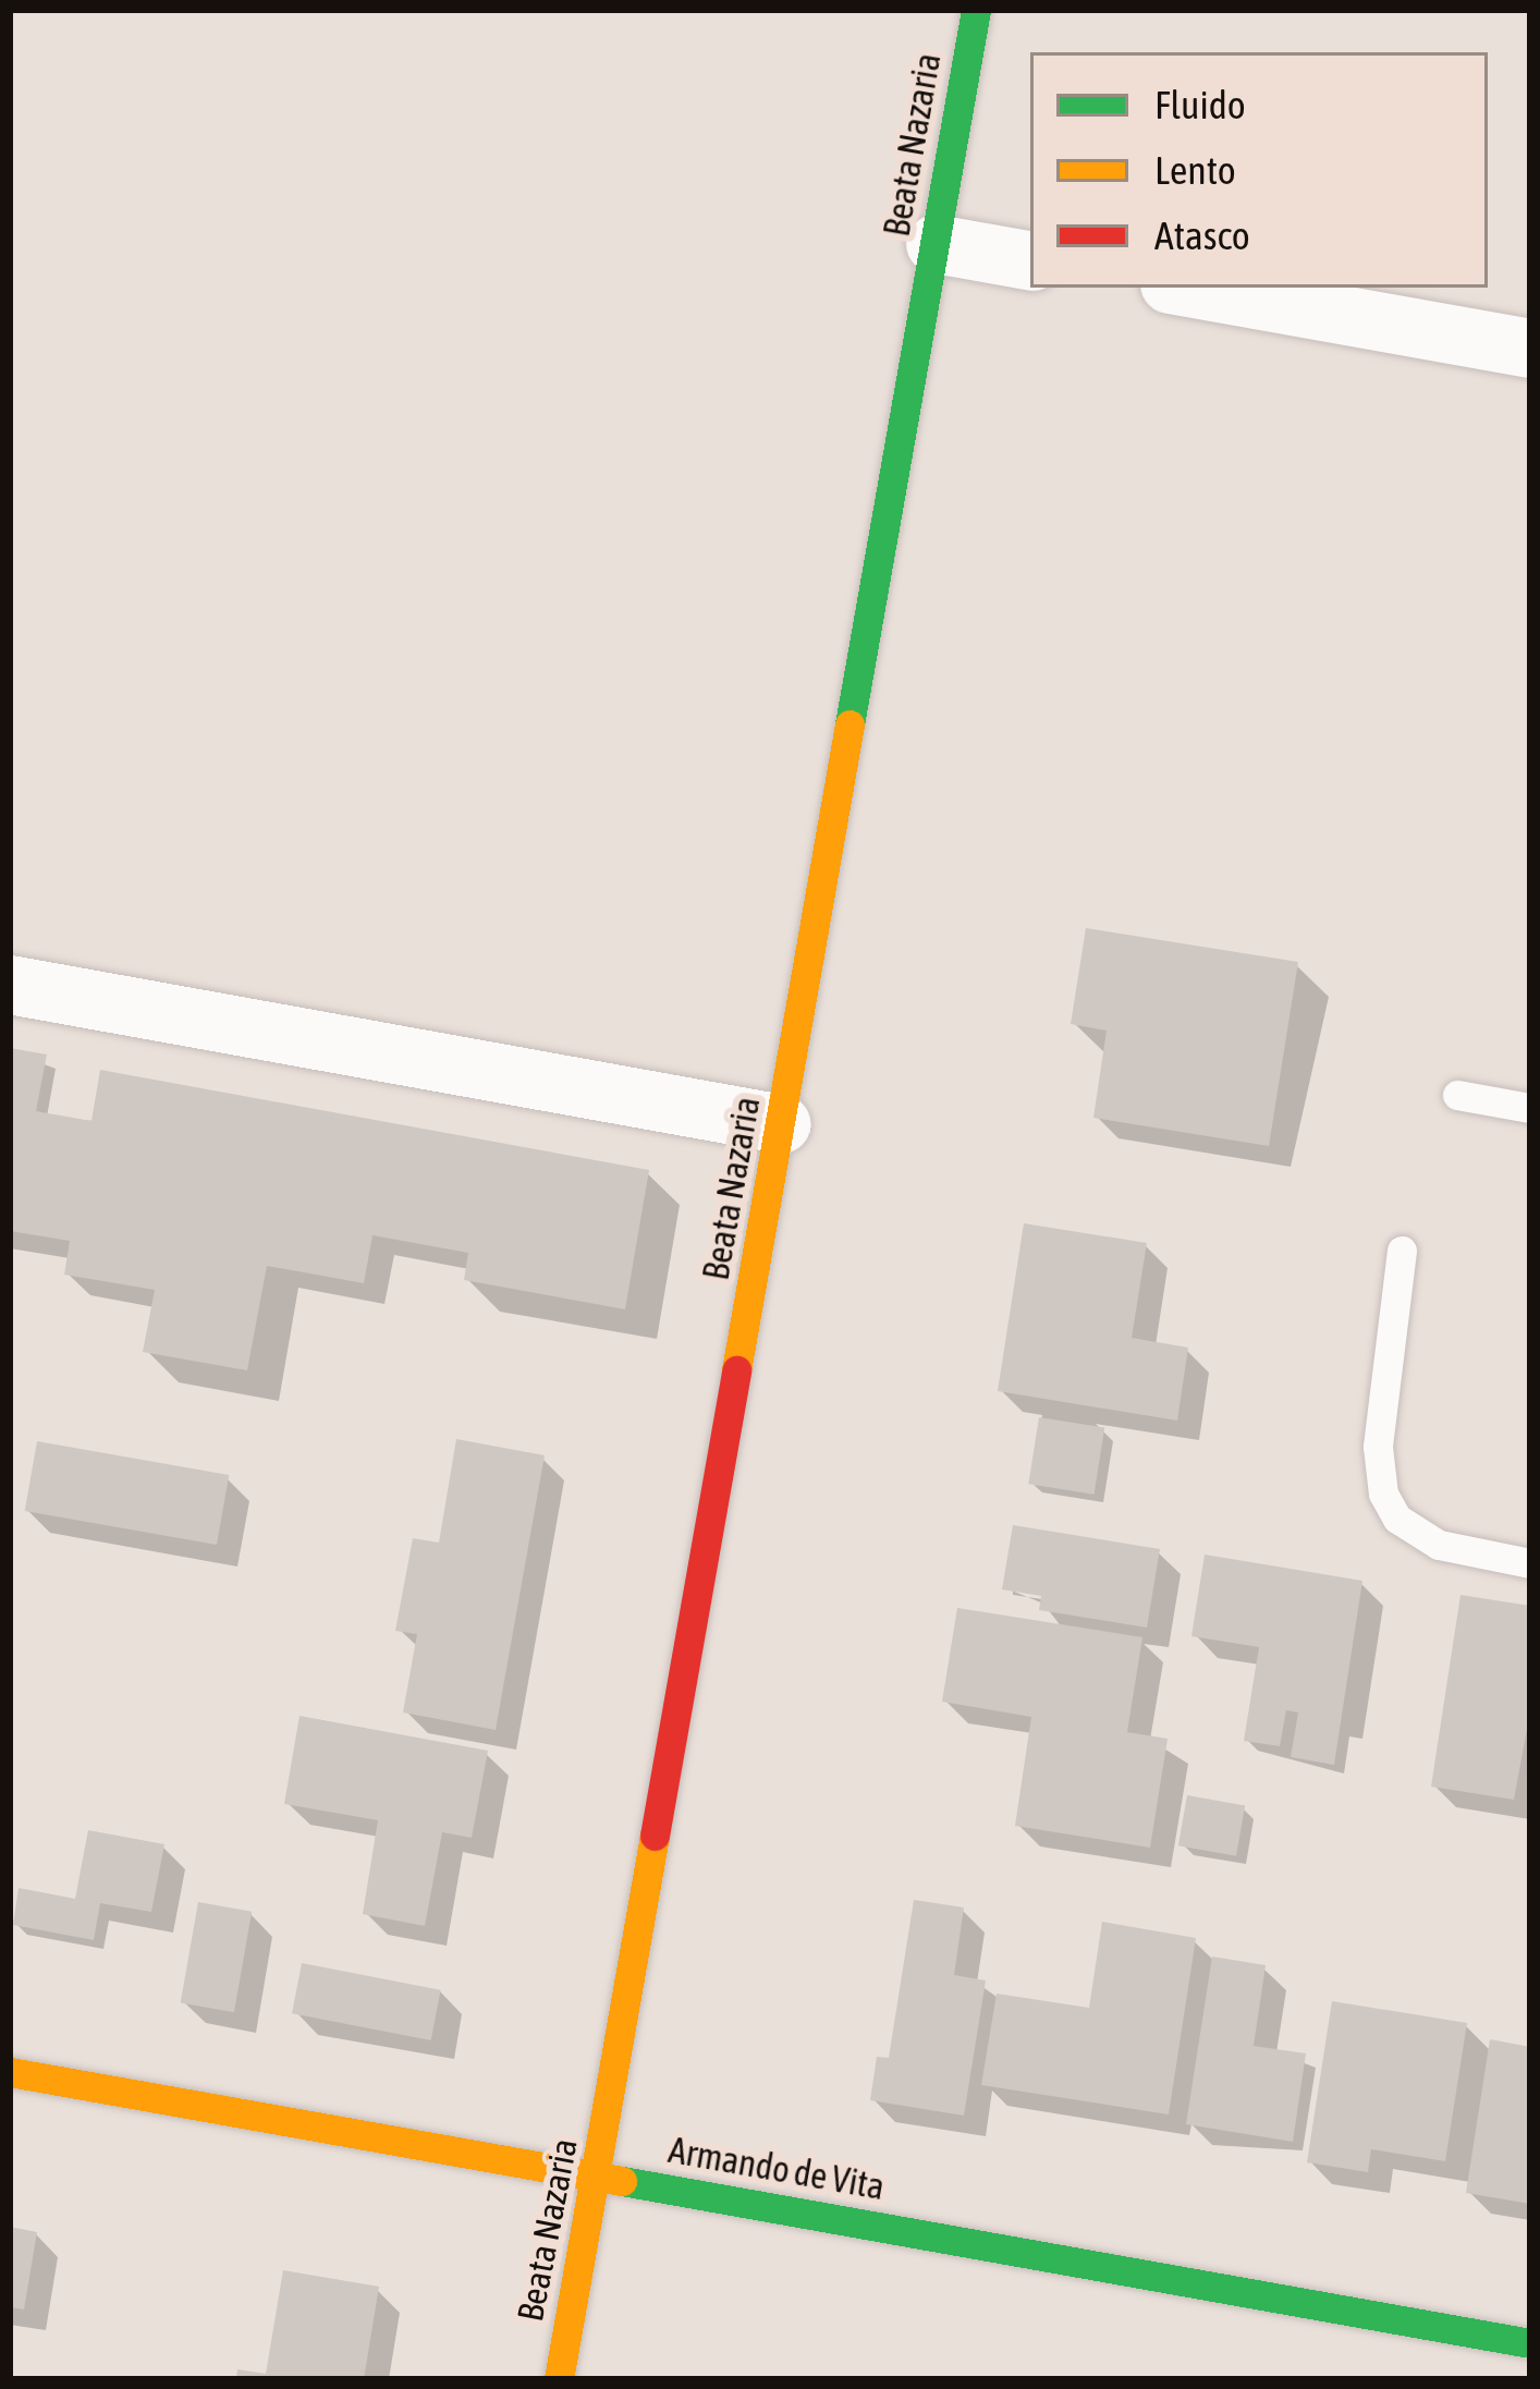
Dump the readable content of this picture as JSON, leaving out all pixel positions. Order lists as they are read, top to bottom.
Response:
{
  "streets": {
    "main road": ["Beata Nazaria", "Armando de Vita"]
  },
  "crossings": [
    ["Beata Nazaria", "Armando de Vita"]
  ],
  "legend": ["Fluido", "Lento", "Atasco"]
}
